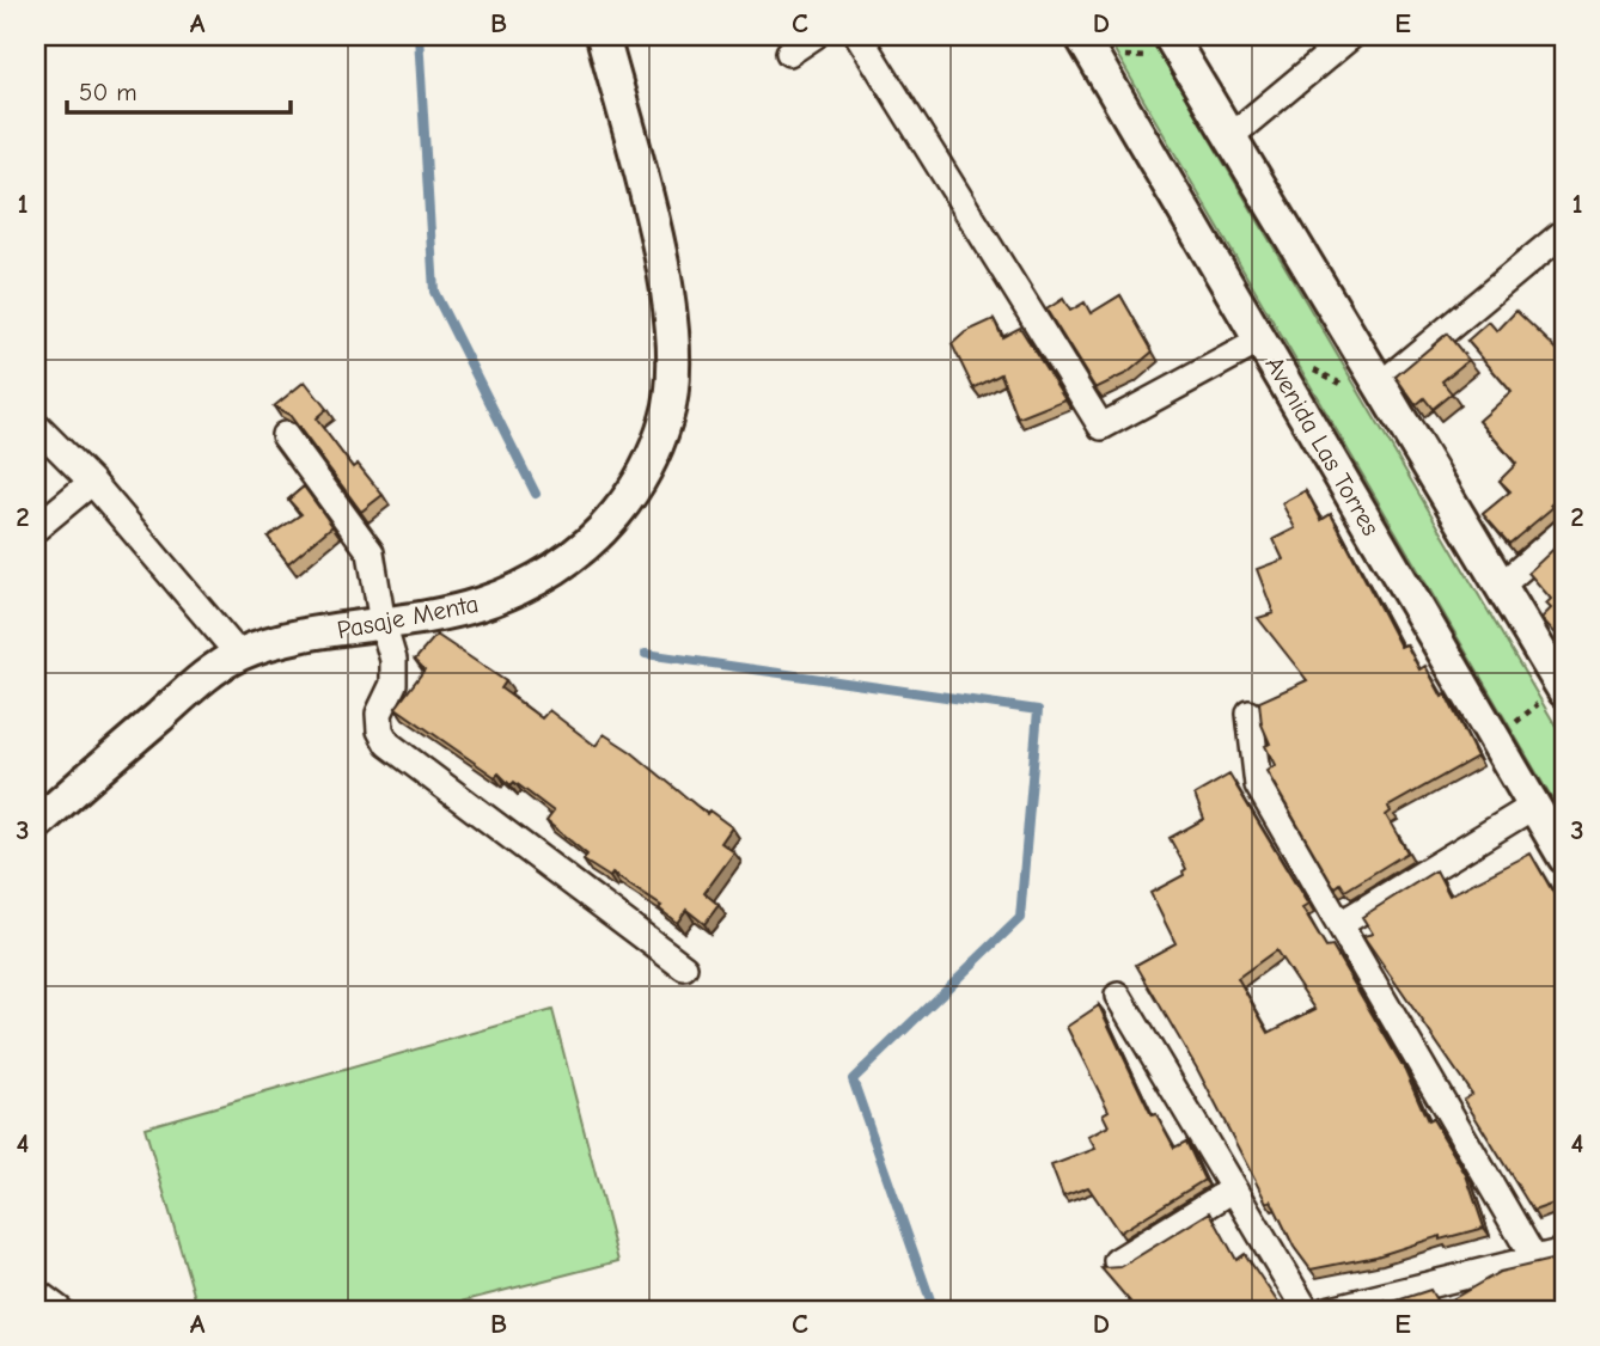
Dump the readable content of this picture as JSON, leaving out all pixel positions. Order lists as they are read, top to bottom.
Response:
{
  "streets": {
    "street": ["Avenida Las Torres", "Pasaje Menta"]
  },
  "scale_bar": "50 m",
  "grid": {
    "columns": [
      "A",
      "B",
      "C",
      "D",
      "E"
    ],
    "rows": [
      "1",
      "2",
      "3",
      "4"
    ]
  }
}
